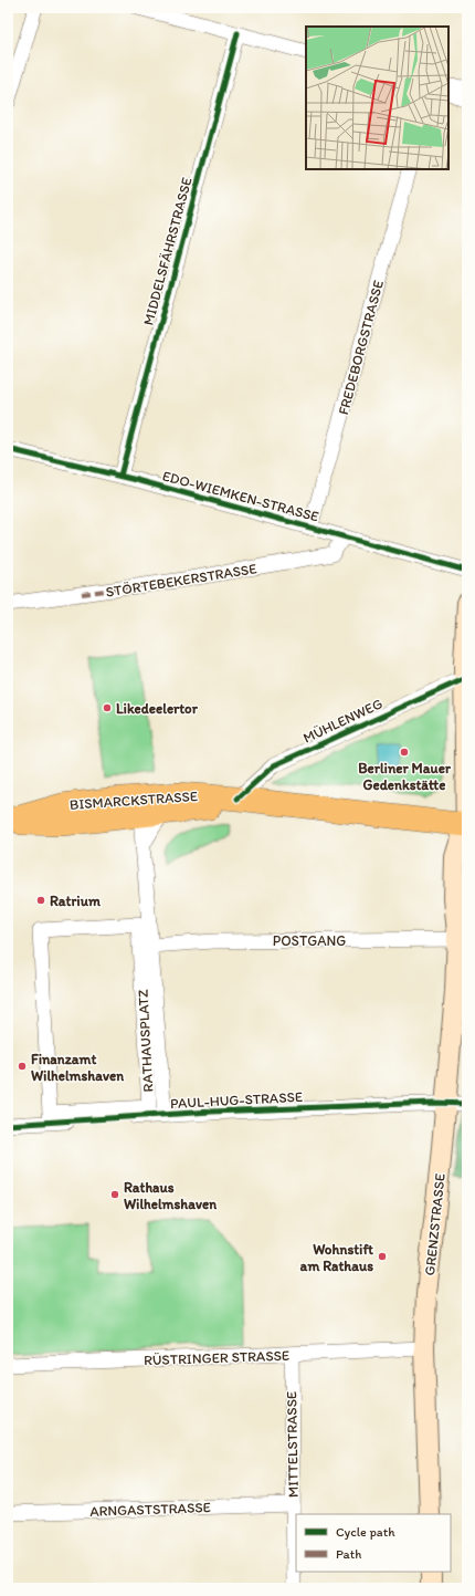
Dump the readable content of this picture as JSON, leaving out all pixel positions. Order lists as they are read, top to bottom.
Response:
{
  "streets": {
    "main road": ["BISMARCKSTRASSE", "GRENZSTRASSE"],
    "street": [
      "MIDDELSFÄHRSTRASSE",
      "FREDEBORGSTRASSE",
      "EDO-WIEMKEN-STRASSE",
      "STÖRTEBEKERSTRASSE",
      "MÜHLENWEG",
      "POSTGANG",
      "RATHAUSPLATZ",
      "PAUL-HUG-STRASSE",
      "RÜSTRINGER STRASSE",
      "MITTELSTRASSE",
      "ARNGASTSTRASSE"
    ]
  },
  "crossings": [
    ["MIDDELSFÄHRSTRASSE", "EDO-WIEMKEN-STRASSE"],
    ["FREDEBORGSTRASSE", "EDO-WIEMKEN-STRASSE"],
    ["EDO-WIEMKEN-STRASSE", "STÖRTEBEKERSTRASSE"],
    ["MÜHLENWEG", "BISMARCKSTRASSE"],
    ["MÜHLENWEG", "GRENZSTRASSE"],
    ["BISMARCKSTRASSE", "RATHAUSPLATZ"],
    ["BISMARCKSTRASSE", "GRENZSTRASSE"],
    ["POSTGANG", "RATHAUSPLATZ"],
    ["POSTGANG", "GRENZSTRASSE"],
    ["RATHAUSPLATZ", "PAUL-HUG-STRASSE"],
    ["PAUL-HUG-STRASSE", "GRENZSTRASSE"],
    ["GRENZSTRASSE", "RÜSTRINGER STRASSE"],
    ["RÜSTRINGER STRASSE", "MITTELSTRASSE"],
    ["MITTELSTRASSE", "ARNGASTSTRASSE"]
  ],
  "places": [
    "Likedeelertor",
    "Berliner Mauer Gedenkstätte",
    "Ratrium",
    "Finanzamt Wilhelmshaven",
    "Rathaus Wilhelmshaven",
    "Wohnstift am Rathaus"
  ],
  "legend": ["Cycle path", "Path"]
}
